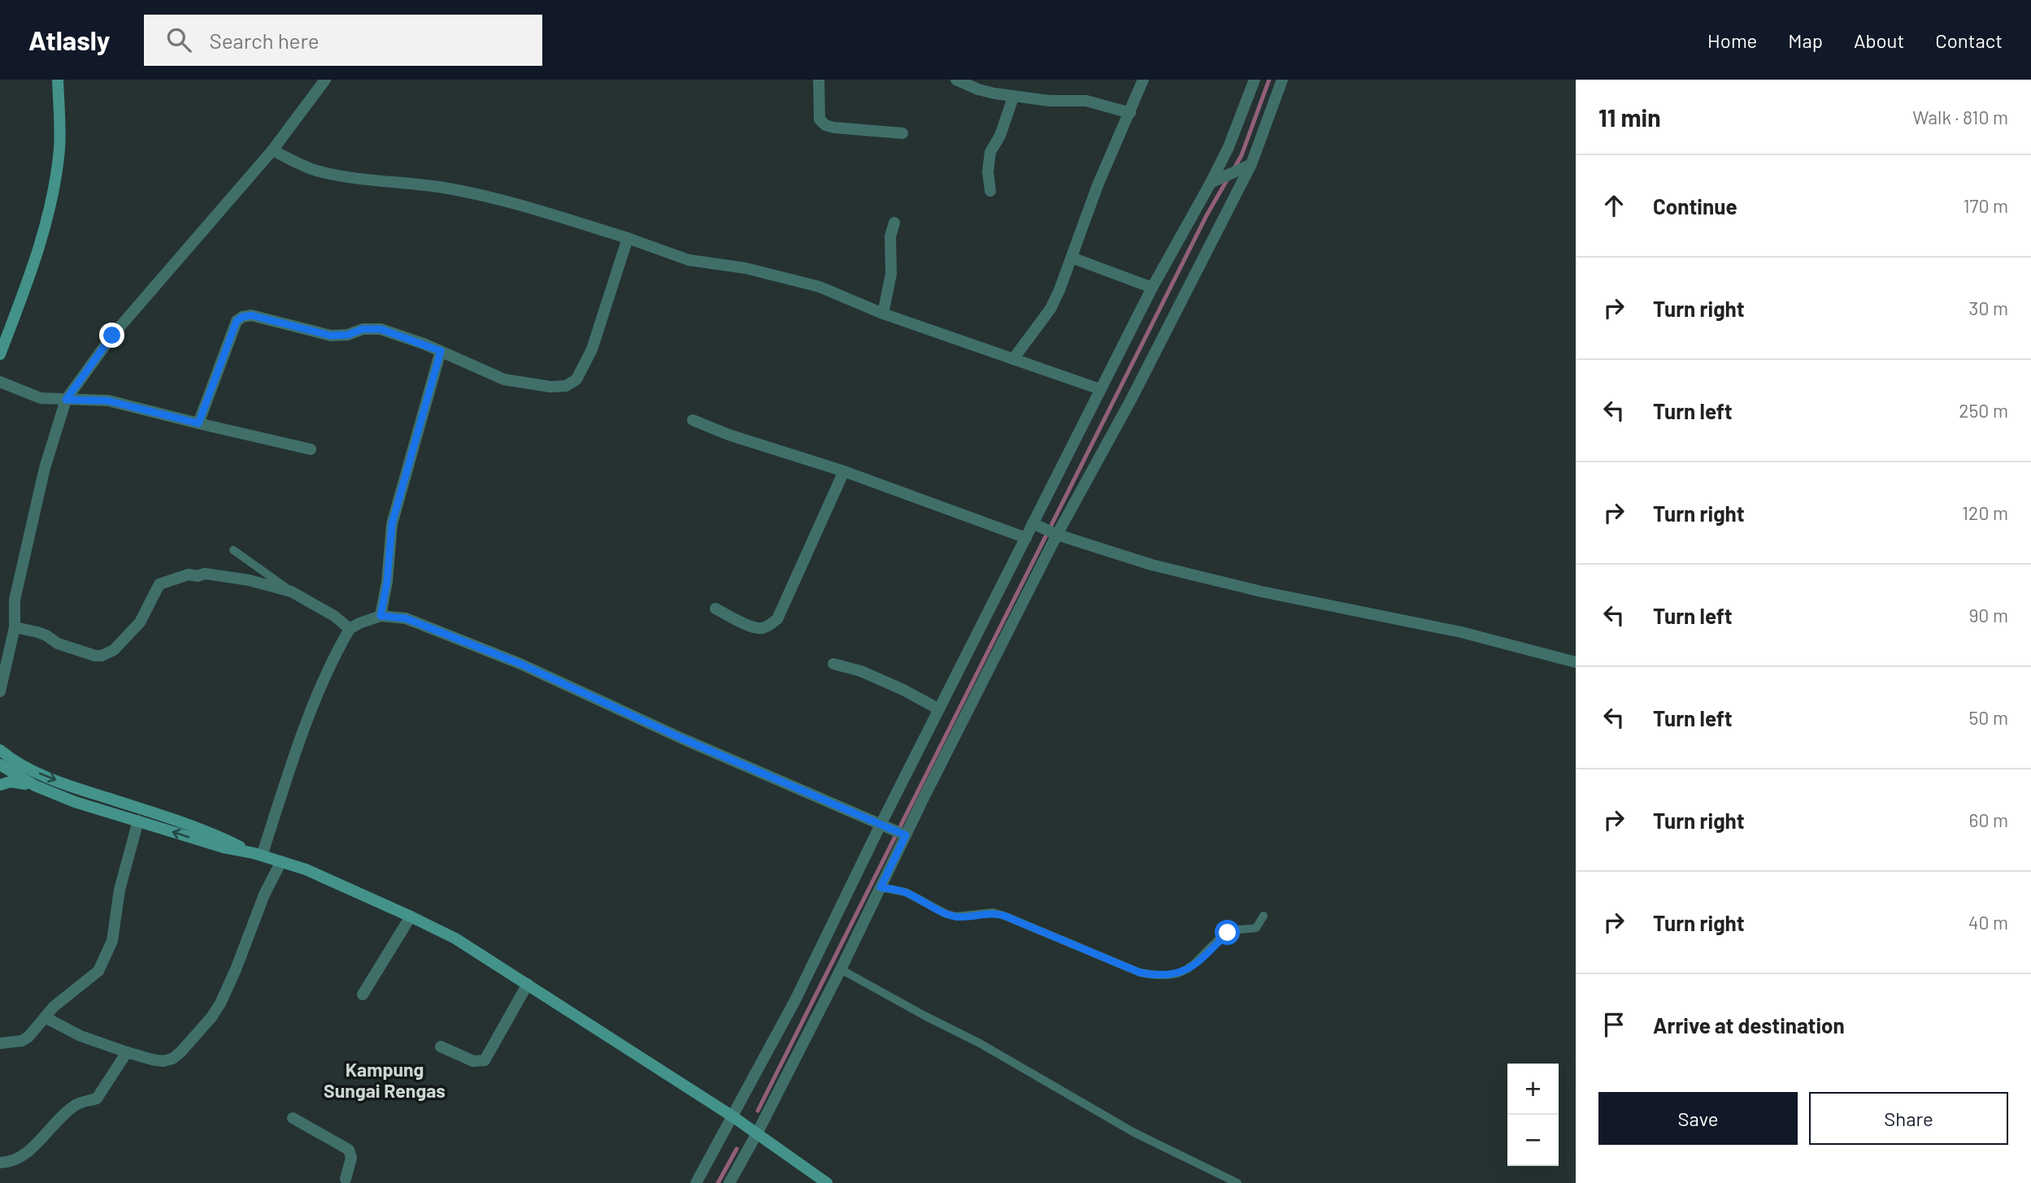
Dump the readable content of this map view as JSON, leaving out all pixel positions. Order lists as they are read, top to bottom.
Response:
{
  "districts": ["Kampung Sungai Rengas"],
  "page": {
    "header": "Atlasly",
    "search": "Search here",
    "nav": [
      "Home",
      "Map",
      "About",
      "Contact"
    ],
    "heading": ["11 min", "Walk · 810 m"],
    "list": [
      ["Continue", "170 m"],
      ["Turn right", "30 m"],
      ["Turn left", "250 m"],
      ["Turn right", "120 m"],
      ["Turn left", "90 m"],
      ["Turn left", "50 m"],
      ["Turn right", "60 m"],
      ["Turn right", "40 m"],
      "Arrive at destination"
    ],
    "map_buttons": ["+", "−"],
    "buttons": ["Save", "Share"]
  }
}
